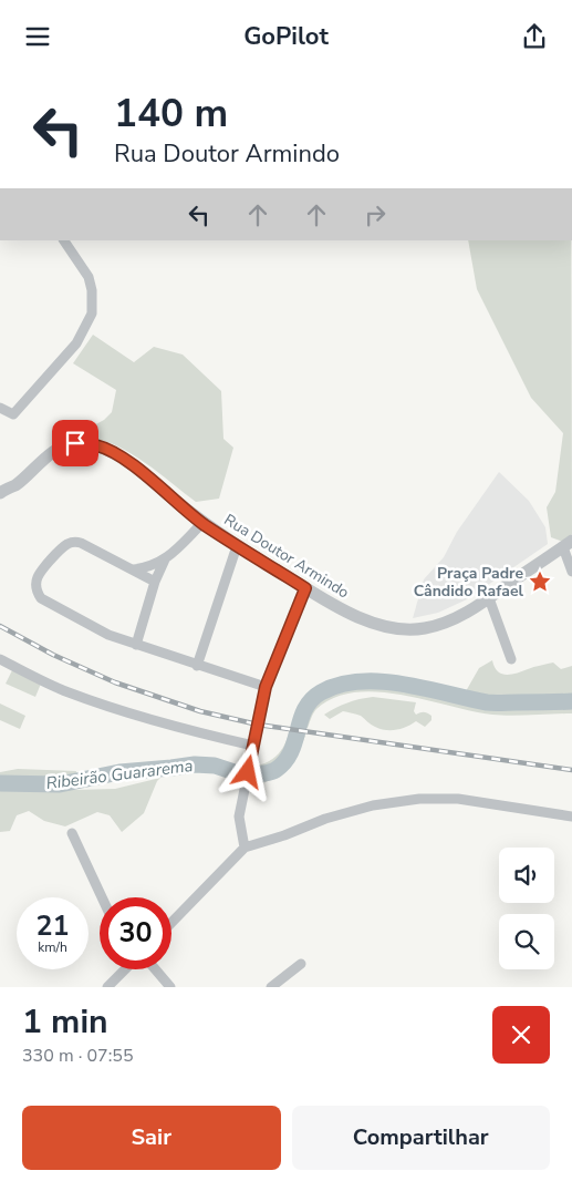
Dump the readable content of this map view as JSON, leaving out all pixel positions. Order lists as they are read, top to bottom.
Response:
{
  "streets": {
    "street": ["Rua Doutor Armindo"]
  },
  "water": ["Ribeirão Guararema"],
  "places": {
    "place": ["Praça Padre Cândido Rafael"]
  },
  "page": {
    "header": "GoPilot",
    "turn": ["140 m", "Rua Doutor Armindo"],
    "speed": "21 km/h",
    "limit": "30",
    "heading": ["1 min", "330 m · 07:55"],
    "buttons": ["Sair", "Compartilhar"]
  }
}
